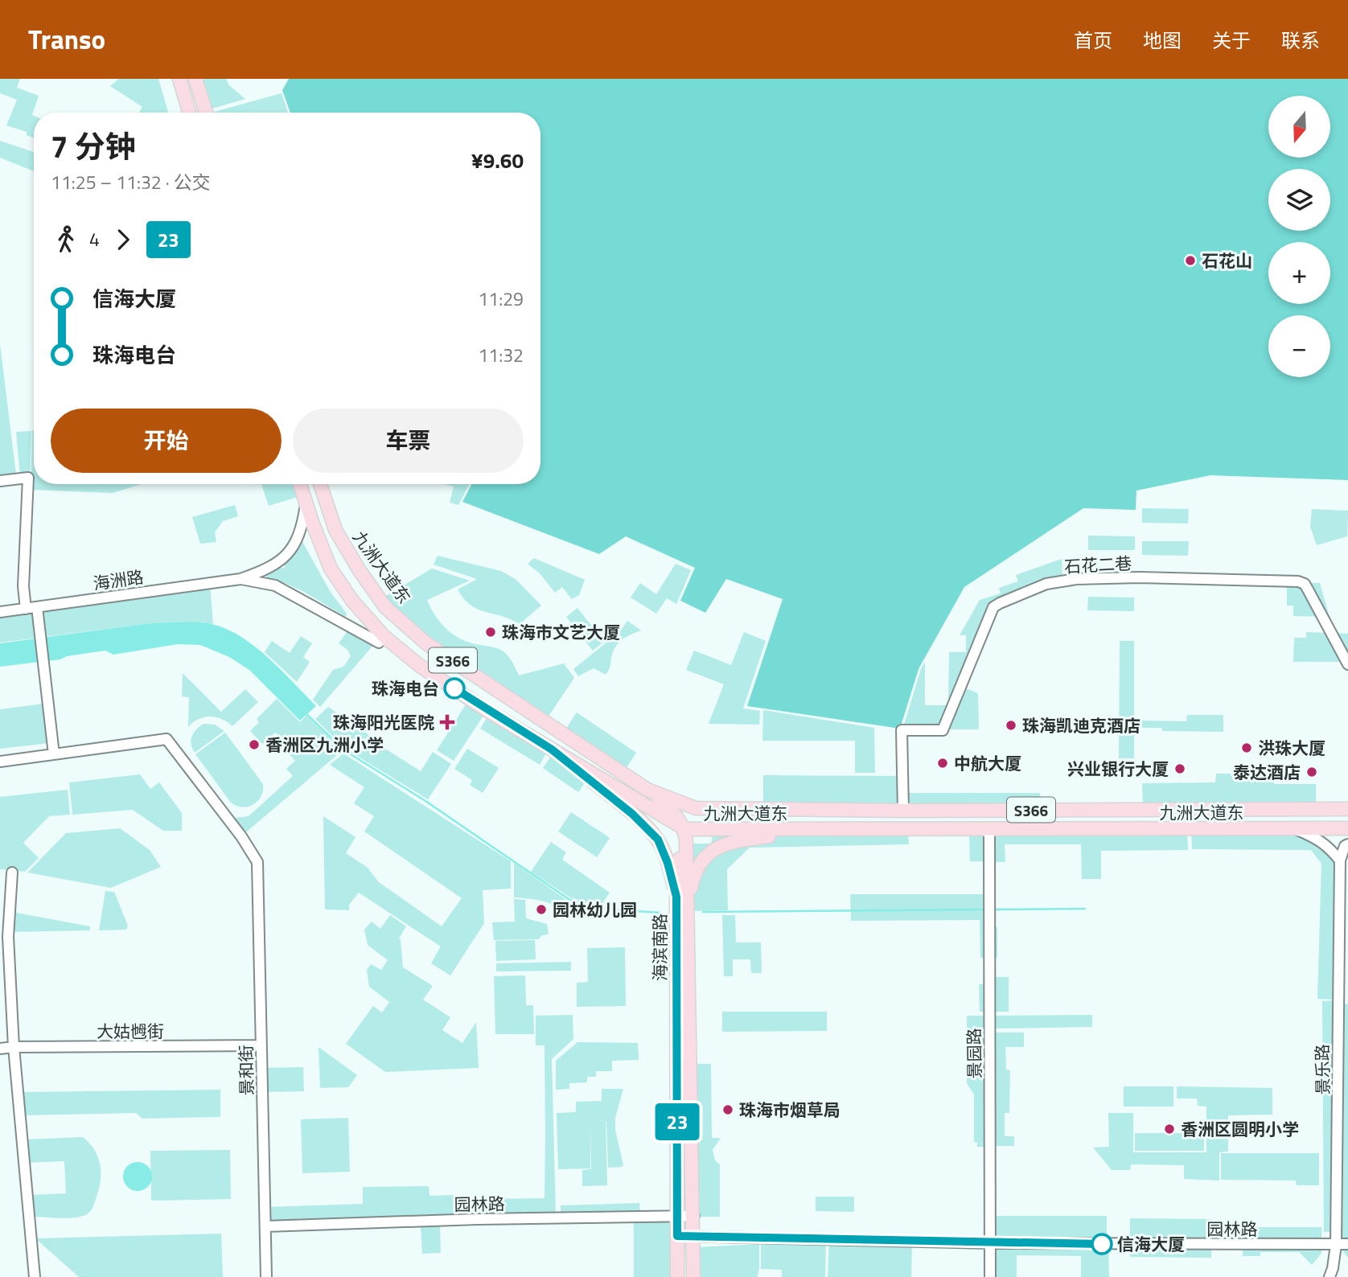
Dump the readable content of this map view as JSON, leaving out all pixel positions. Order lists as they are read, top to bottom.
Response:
{
  "streets": {
    "main road": ["九洲大道东", "S366", "海滨南路"],
    "street": [
      "石花二巷",
      "海洲路",
      "大姑乸街",
      "景园路",
      "景乐路",
      "景和街",
      "园林路"
    ]
  },
  "crossings": [
    ["石花二巷", "九洲大道东"],
    ["九洲大道东", "海滨南路"],
    ["九洲大道东", "景园路"],
    ["海滨南路", "园林路"],
    ["大姑乸街", "景和街"],
    ["景园路", "园林路"],
    ["景乐路", "园林路"],
    ["景和街", "园林路"]
  ],
  "places": {
    "other": [
      "石花山",
      "珠海市文艺大厦",
      "珠海电台",
      "珠海凯迪克酒店",
      "香洲区九洲小学",
      "洪珠大厦",
      "中航大厦",
      "兴业银行大厦",
      "泰达酒店",
      "园林幼儿园",
      "珠海市烟草局",
      "香洲区圆明小学",
      "信海大厦"
    ],
    "health": ["珠海阳光医院"]
  },
  "lines": ["bus line 23"],
  "north": "bottom",
  "page": {
    "header": "Transo",
    "nav": [
      "首页",
      "地图",
      "关于",
      "联系"
    ],
    "on_map": "23",
    "map_buttons": ["+", "−"],
    "heading": ["7 分钟", "11:25 – 11:32 · 公交", "¥9.60"],
    "legs": ["4", "23"],
    "list": [
      {
        "name": "信海大厦",
        "value": "11:29"
      },
      {
        "name": "珠海电台",
        "value": "11:32"
      }
    ],
    "buttons": ["开始", "车票"]
  }
}
